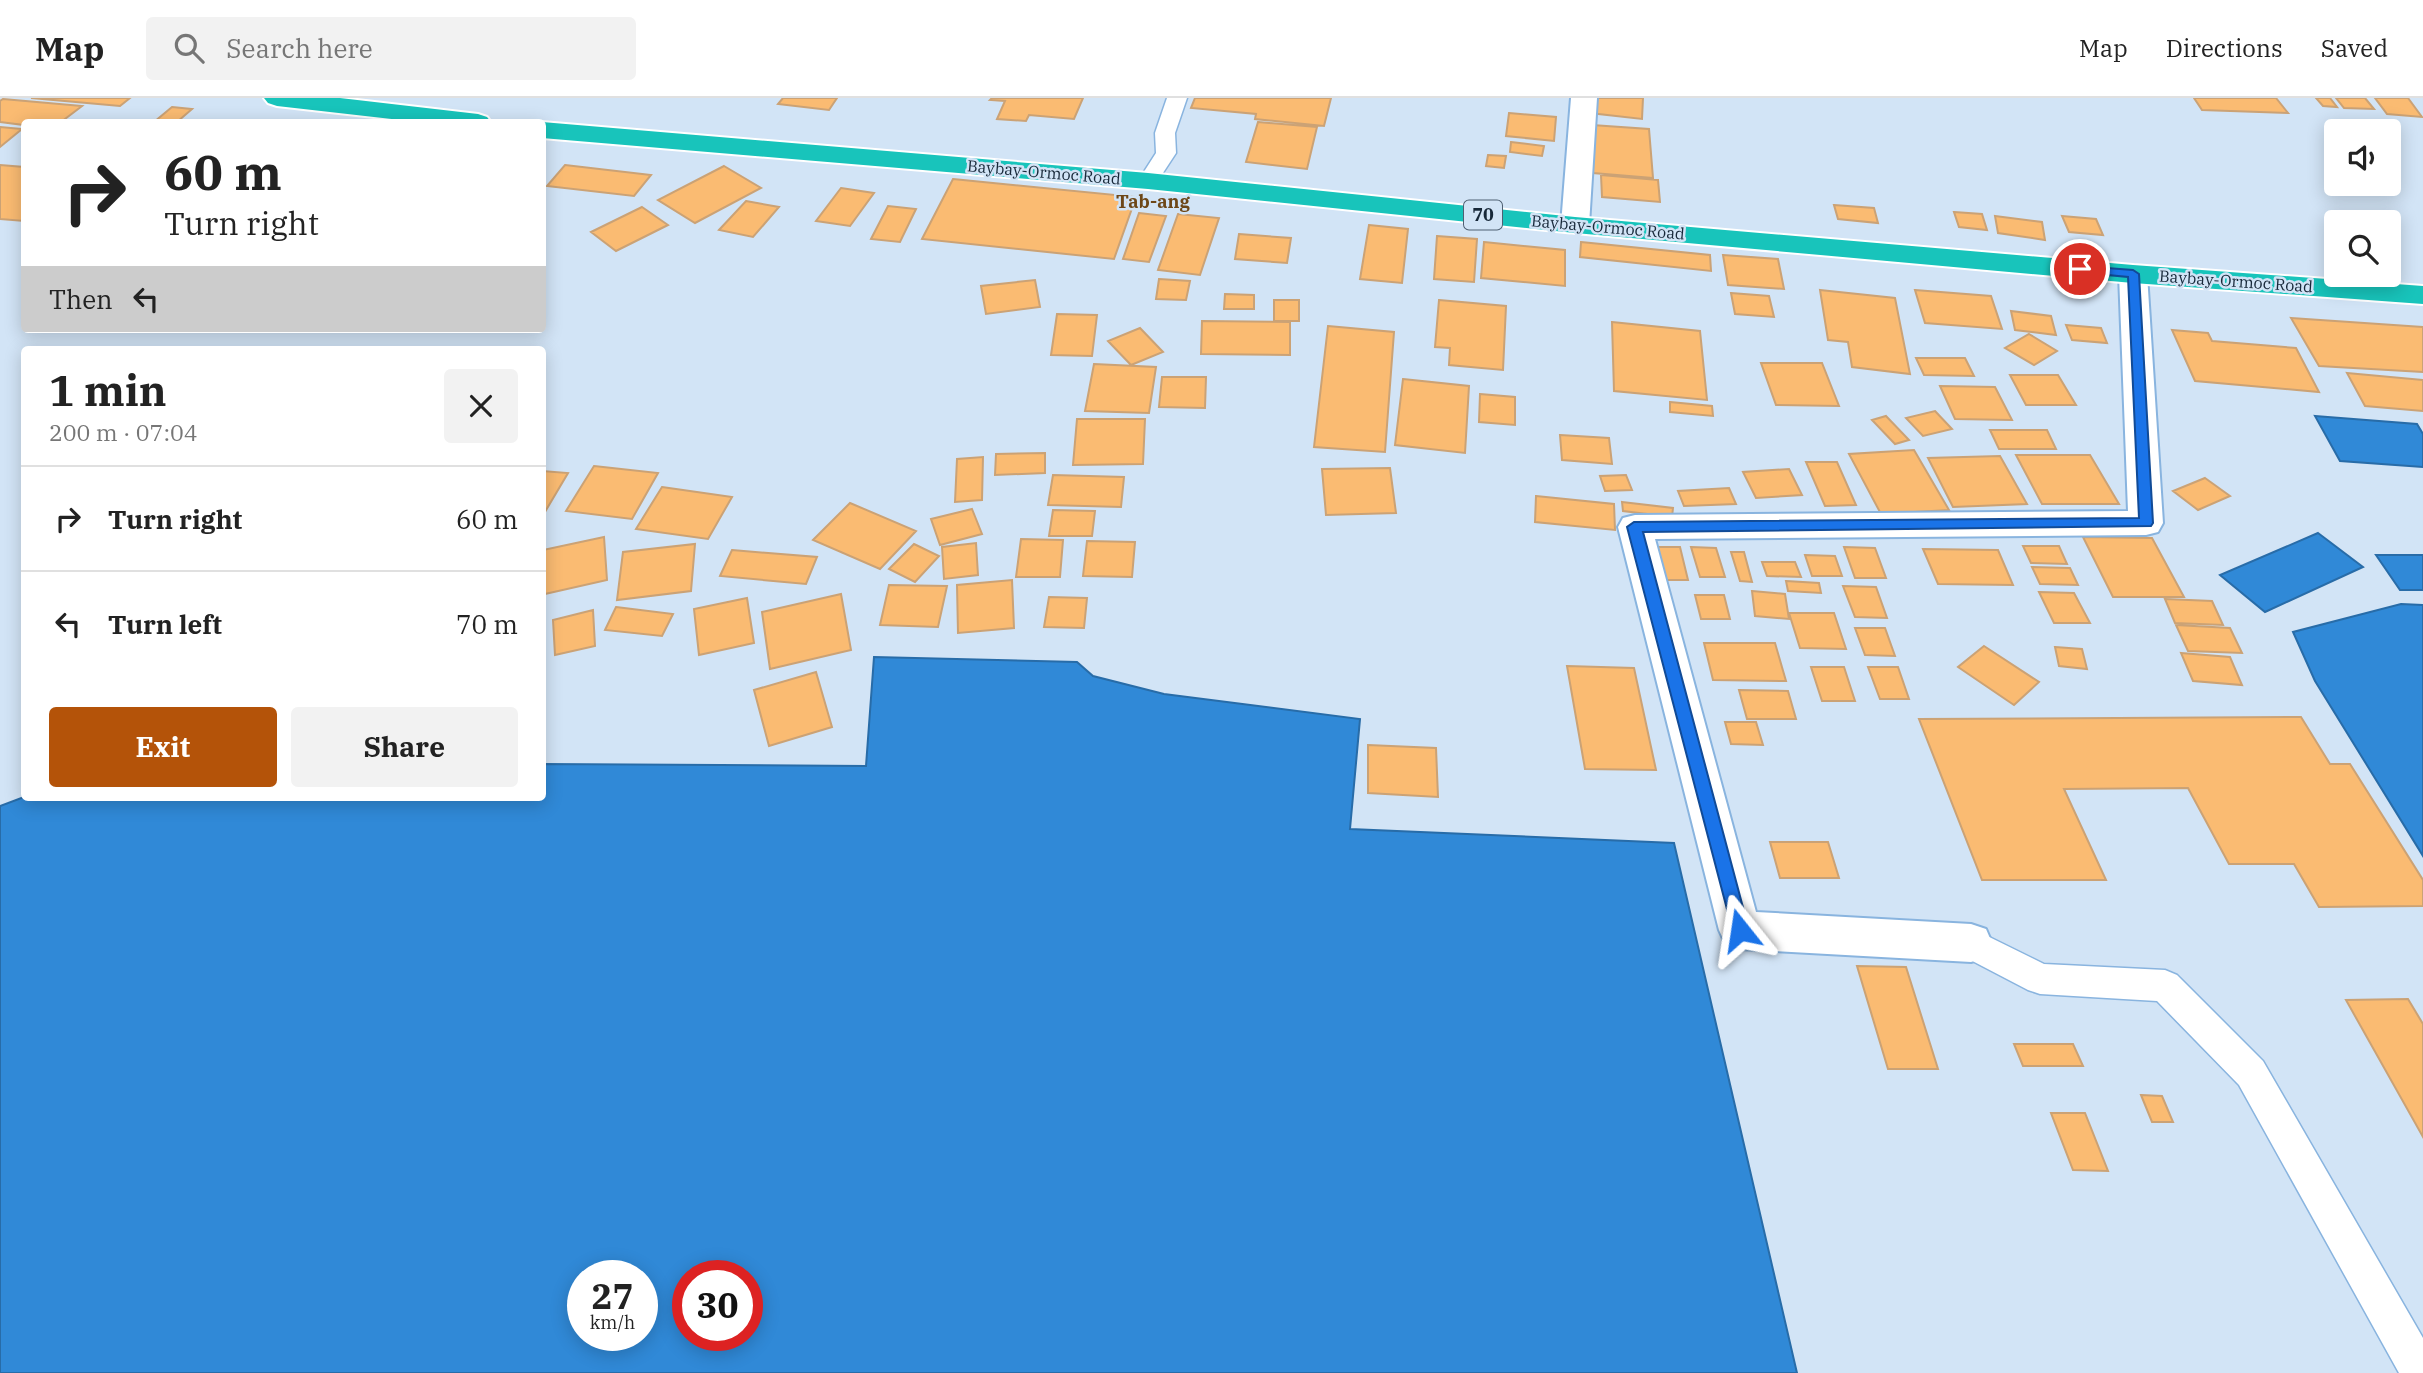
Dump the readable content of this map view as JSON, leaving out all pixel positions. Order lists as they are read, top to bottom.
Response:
{
  "streets": {
    "highway": ["Baybay-Ormoc Road", "70"]
  },
  "districts": ["Tab-ang"],
  "page": {
    "header": "Map",
    "search": "Search here",
    "nav": ["Map", "Directions", "Saved"],
    "turn": ["60 m", "Turn right"],
    "then": "Then",
    "heading": ["1 min", "200 m · 07:04"],
    "list": [
      {
        "name": "Turn right",
        "value": "60 m"
      },
      {
        "name": "Turn left",
        "value": "70 m"
      }
    ],
    "buttons": ["Exit", "Share"],
    "speed": "27 km/h",
    "limit": "30"
  }
}
